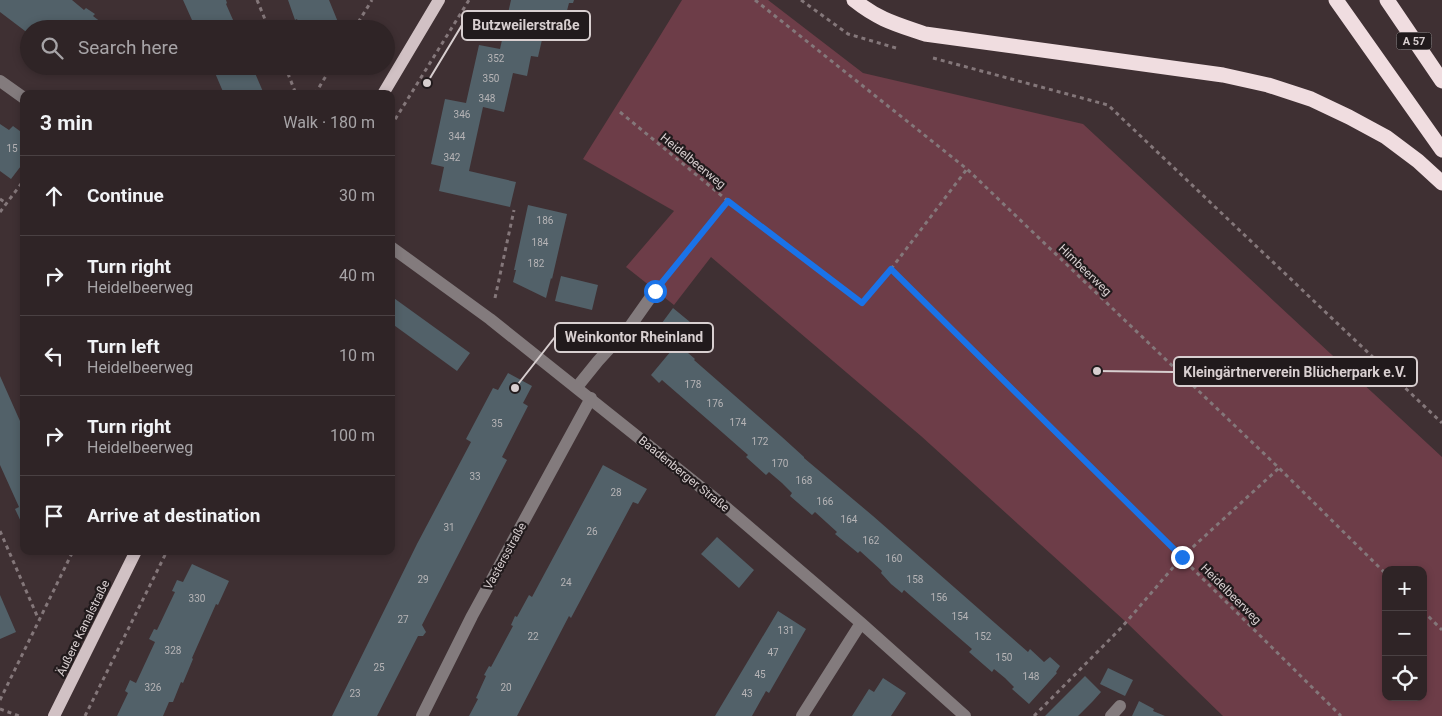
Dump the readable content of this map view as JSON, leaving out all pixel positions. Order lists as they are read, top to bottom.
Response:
{
  "streets": {
    "highway": ["A 57"],
    "main road": ["Äußere Kanalstraße"],
    "street": ["Baadenberger Straße", "Vastersstraße"],
    "path": ["Heidelbeerweg", "Himbeerweg"]
  },
  "crossings": [
    ["Baadenberger Straße", "Vastersstraße"]
  ],
  "places": ["Butzweilerstraße", "Kleingärtnerverein Blücherpark e.V.", "Weinkontor Rheinland"],
  "house_numbers": [
    "352",
    "350",
    "348",
    "346",
    "344",
    "15",
    "342",
    "186",
    "184",
    "182",
    "178",
    "176",
    "174",
    "35",
    "172",
    "170",
    "33",
    "168",
    "28",
    "166",
    "164",
    "31",
    "26",
    "162",
    "160",
    "29",
    "158",
    "24",
    "156",
    "330",
    "154",
    "27",
    "131",
    "22",
    "152",
    "328",
    "47",
    "150",
    "25",
    "45",
    "148",
    "326",
    "20",
    "23",
    "43"
  ],
  "page": {
    "search": "Search here",
    "heading": ["3 min", "Walk · 180 m"],
    "list": [
      ["Continue", "30 m"],
      ["Turn right", "Heidelbeerweg", "40 m"],
      ["Turn left", "Heidelbeerweg", "10 m"],
      ["Turn right", "Heidelbeerweg", "100 m"],
      "Arrive at destination"
    ],
    "map_buttons": ["+", "−"]
  }
}
